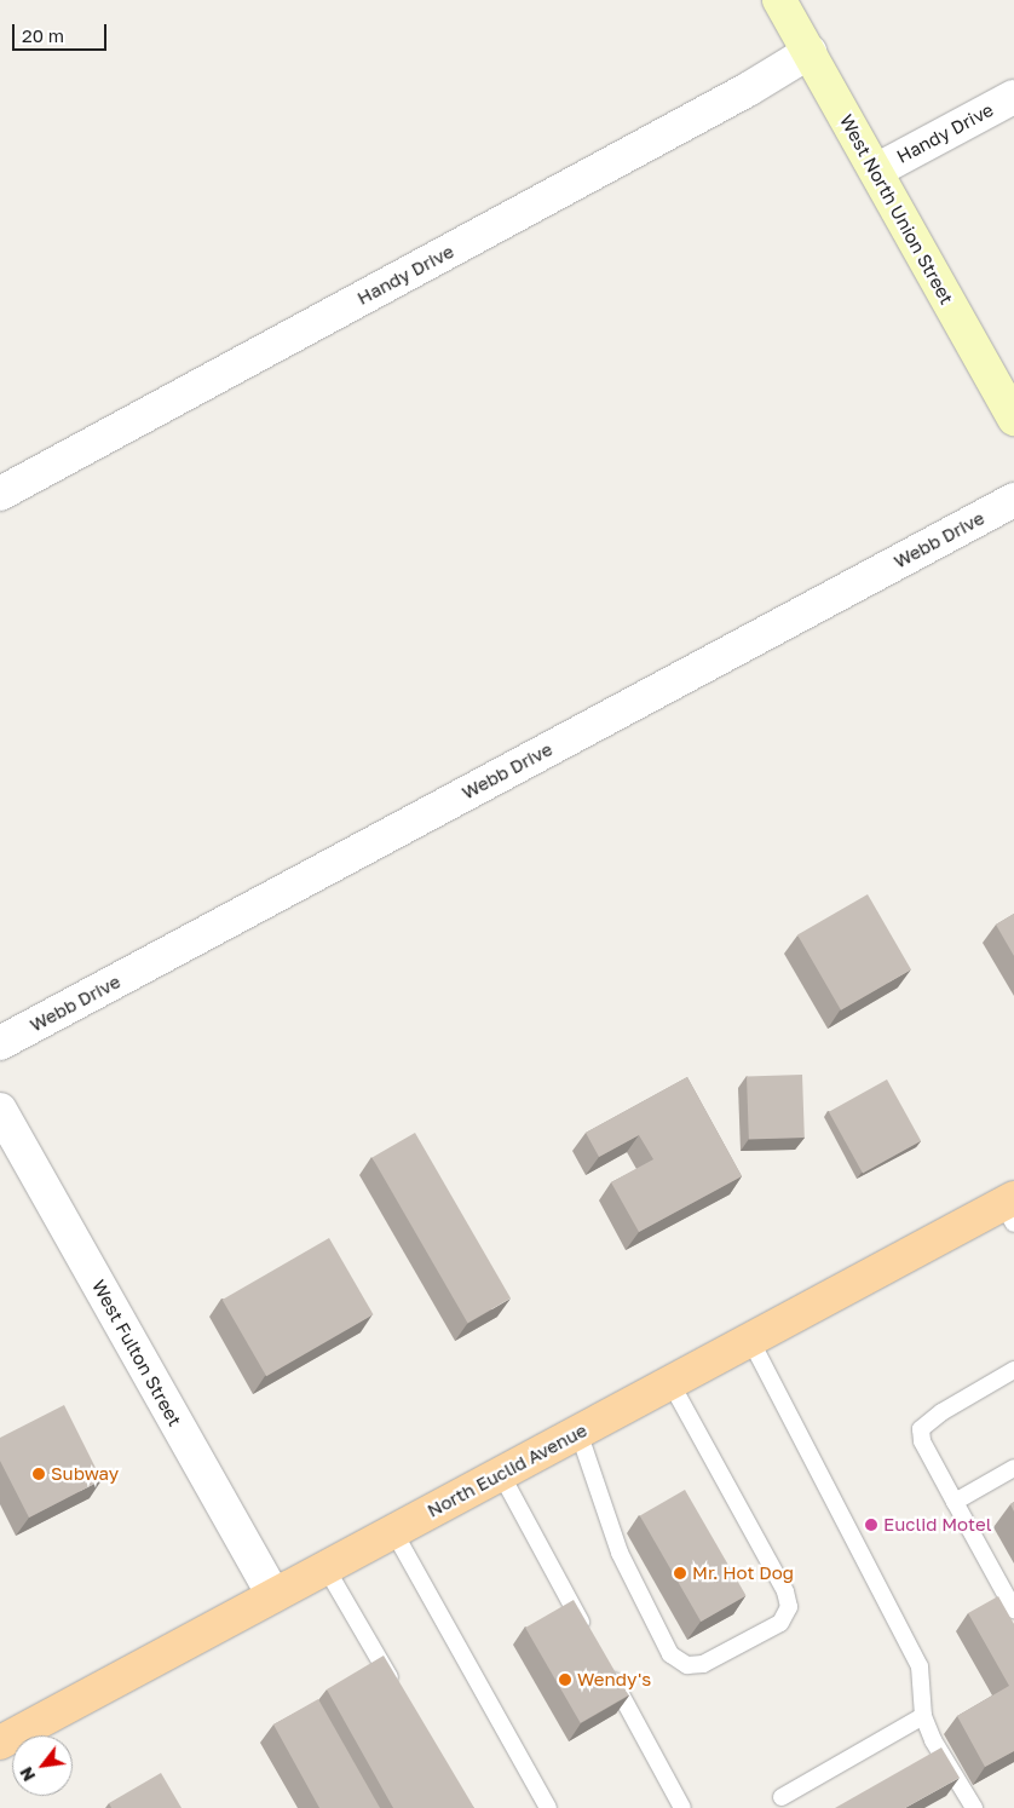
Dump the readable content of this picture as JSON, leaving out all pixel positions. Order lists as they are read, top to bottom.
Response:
{
  "streets": {
    "main road": ["North Euclid Avenue"],
    "street": [
      "Handy Drive",
      "West North Union Street",
      "Webb Drive",
      "West Fulton Street"
    ]
  },
  "crossings": [
    ["Handy Drive", "West North Union Street"],
    ["West Fulton Street", "North Euclid Avenue"]
  ],
  "places": [
    "Subway",
    "Euclid Motel",
    "Mr. Hot Dog",
    "Wendy's"
  ],
  "scale_bar": "20 m",
  "north": "bottom left"
}
